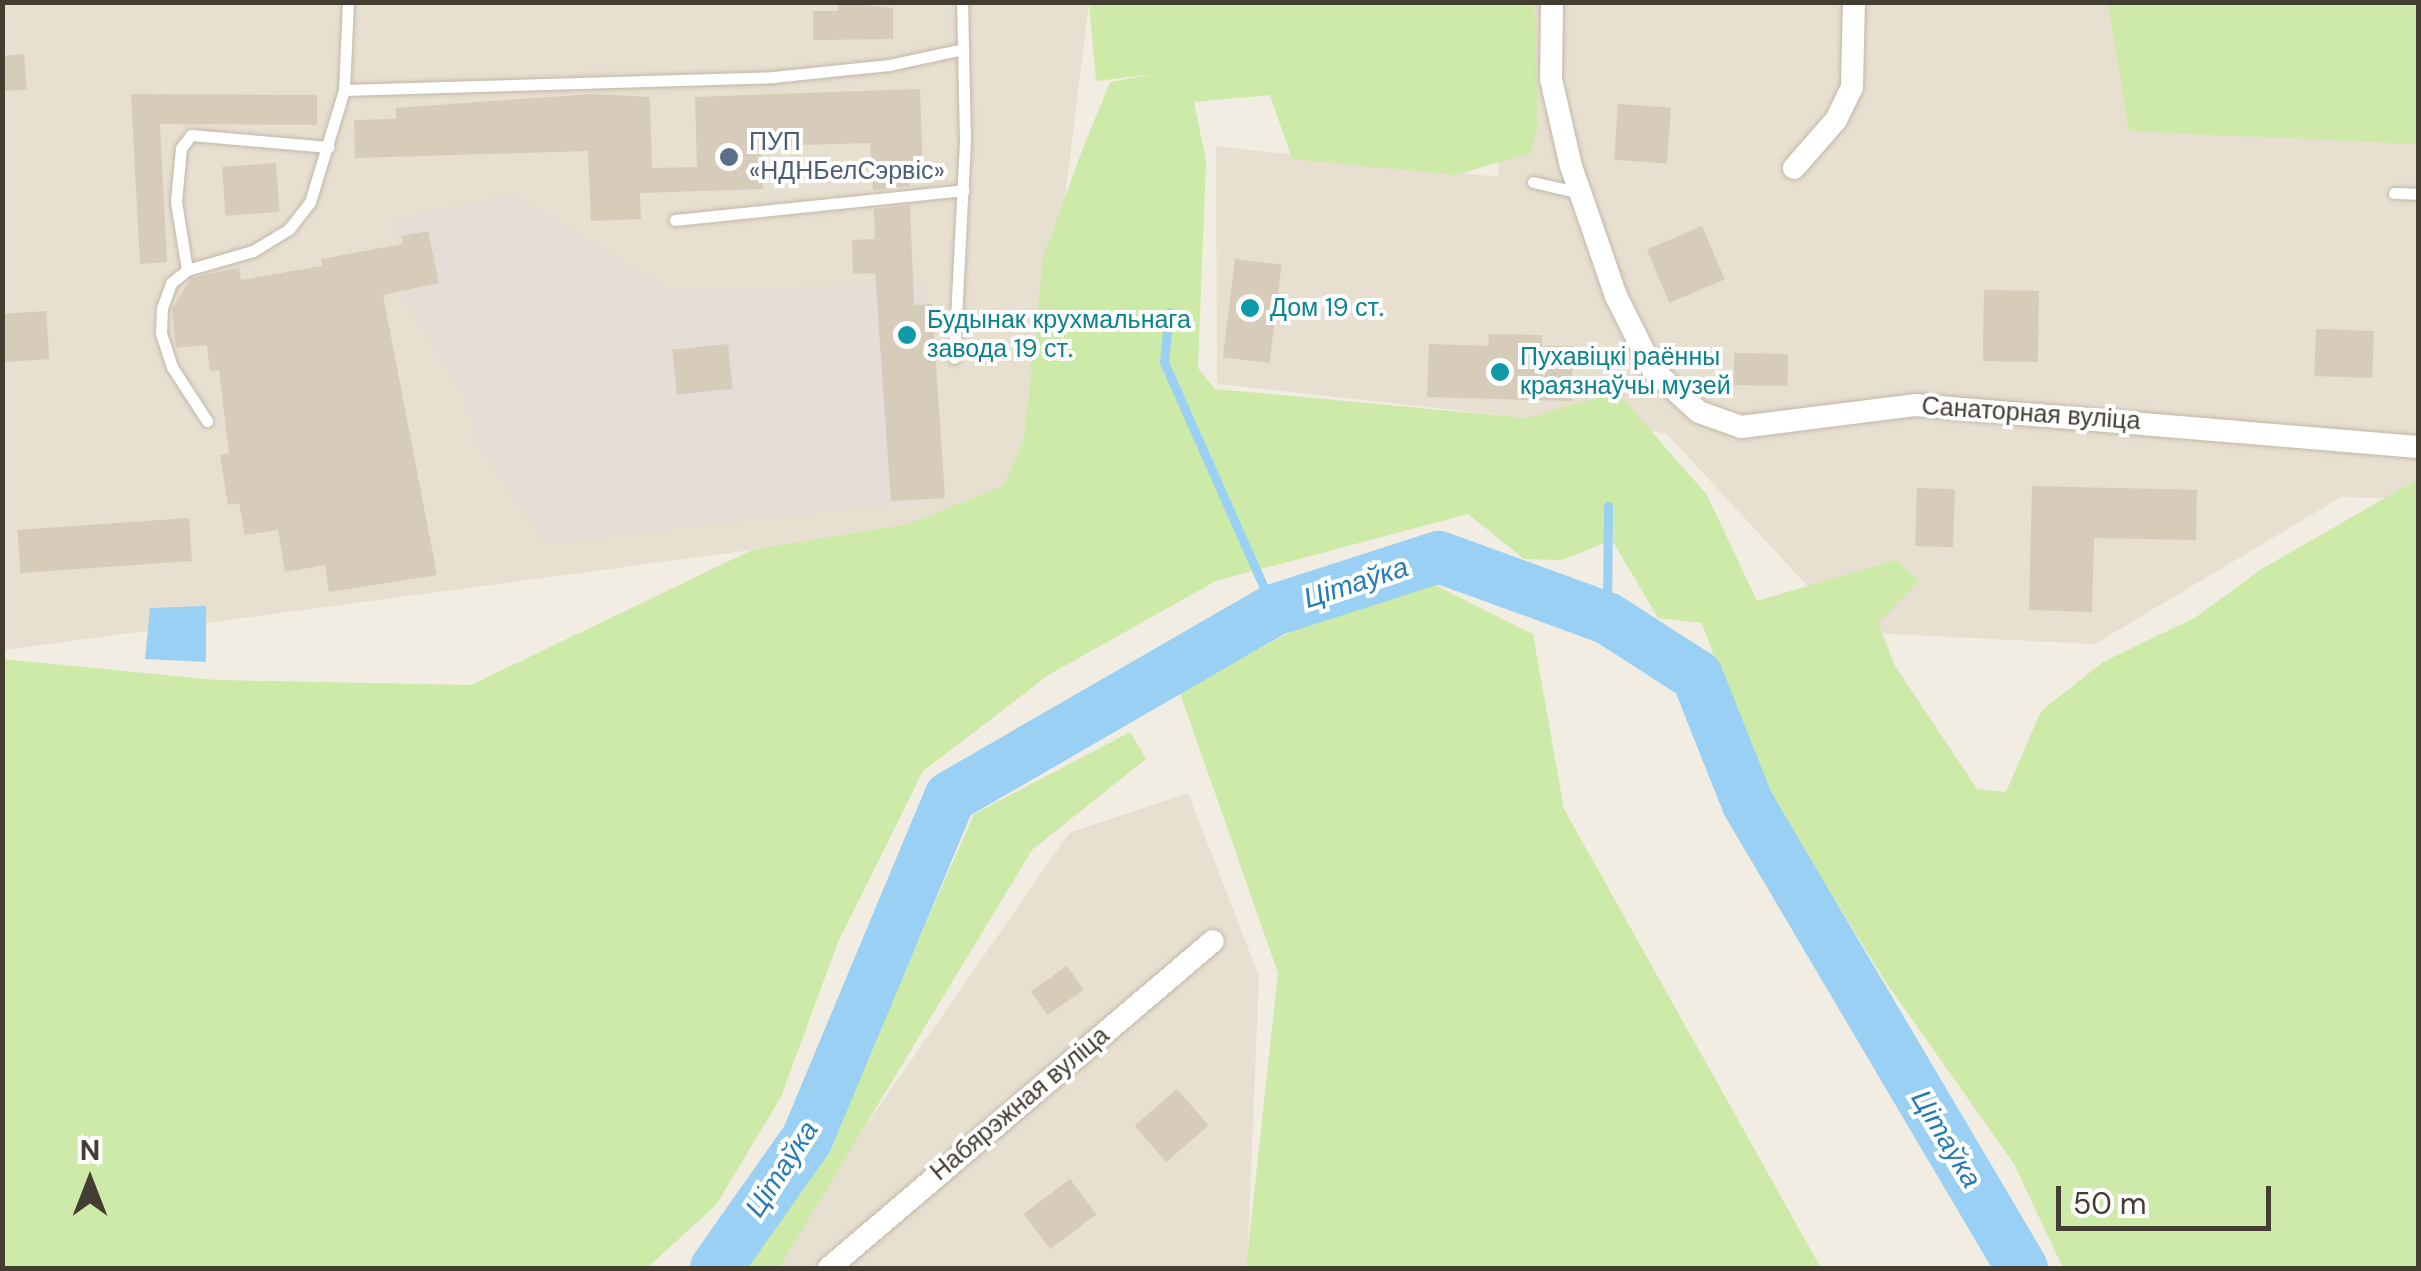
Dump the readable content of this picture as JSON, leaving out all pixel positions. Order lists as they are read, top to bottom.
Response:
{
  "streets": {
    "street": ["Санаторная вуліца", "Набярэжная вуліца"]
  },
  "water": ["Цітаўка"],
  "places": [
    "ПУП «НДНБелСэрвіс»",
    "Дом 19 ст.",
    "Будынак крухмальнага завода 19 ст.",
    "Пухавіцкі раённы краязнаўчы музей"
  ],
  "scale_bar": "50 m",
  "north": "top"
}
